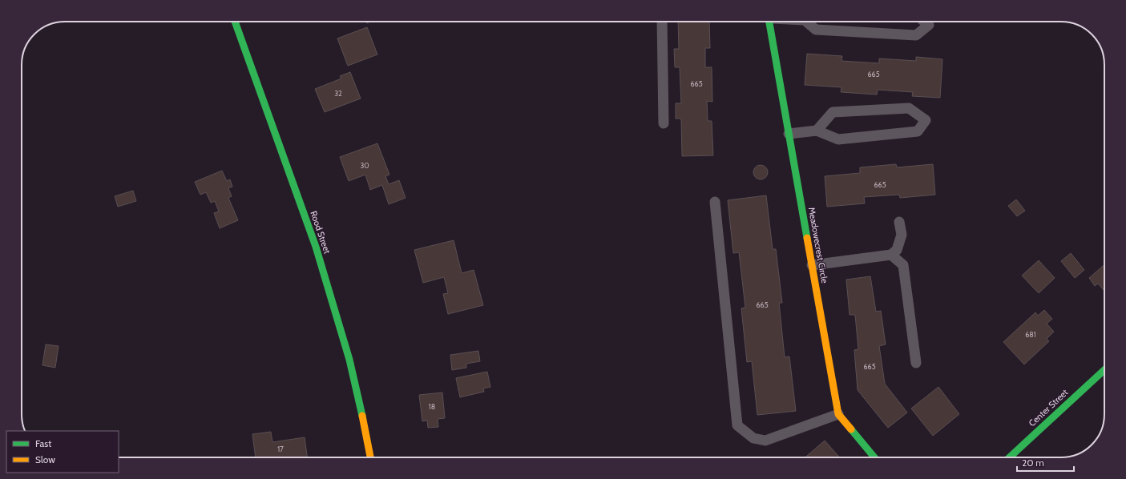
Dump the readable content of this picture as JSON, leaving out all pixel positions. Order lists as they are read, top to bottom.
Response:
{
  "streets": {
    "main road": ["Rood Street", "Meadowecrest Circle", "Center Street"]
  },
  "house_numbers": [
    "665",
    "665",
    "32",
    "30",
    "665",
    "665",
    "681",
    "665",
    "18",
    "17"
  ],
  "legend": ["Fast", "Slow"],
  "scale_bar": "20 m"
}
